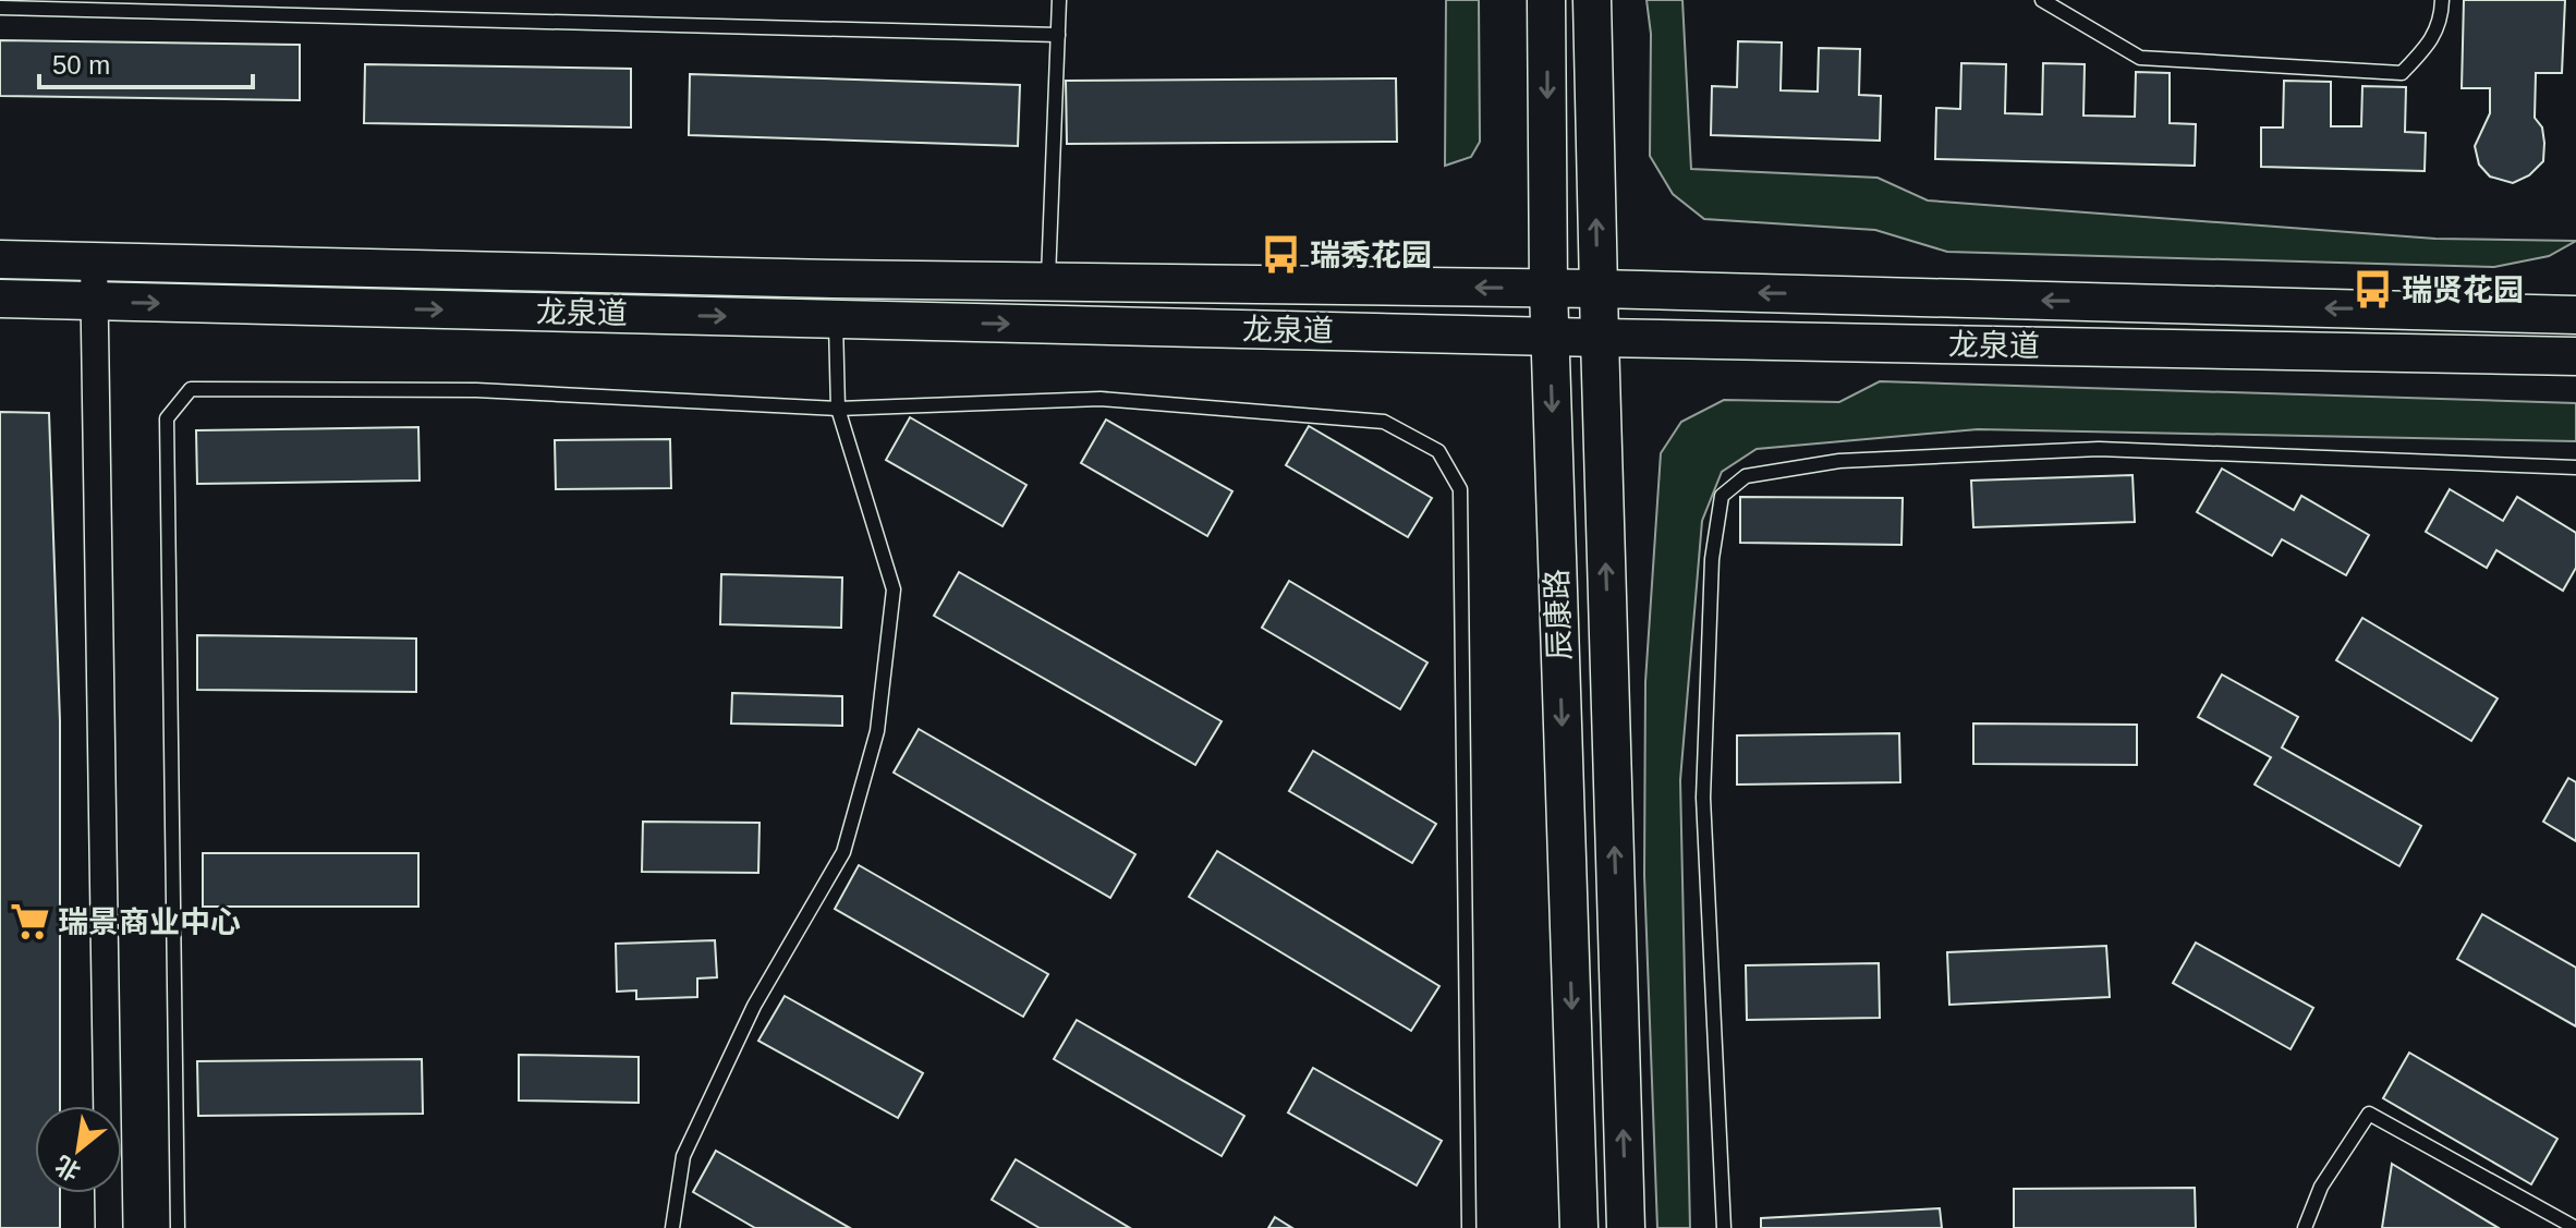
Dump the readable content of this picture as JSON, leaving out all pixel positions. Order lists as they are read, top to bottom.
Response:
{
  "streets": {
    "street": ["龙泉道", "辰康路"]
  },
  "crossings": [
    ["龙泉道", "辰康路"]
  ],
  "places": {
    "bus stop": ["瑞秀花园", "瑞贤花园"],
    "supermarket": ["瑞景商业中心"]
  },
  "scale_bar": "50 m",
  "north": "bottom left"
}
